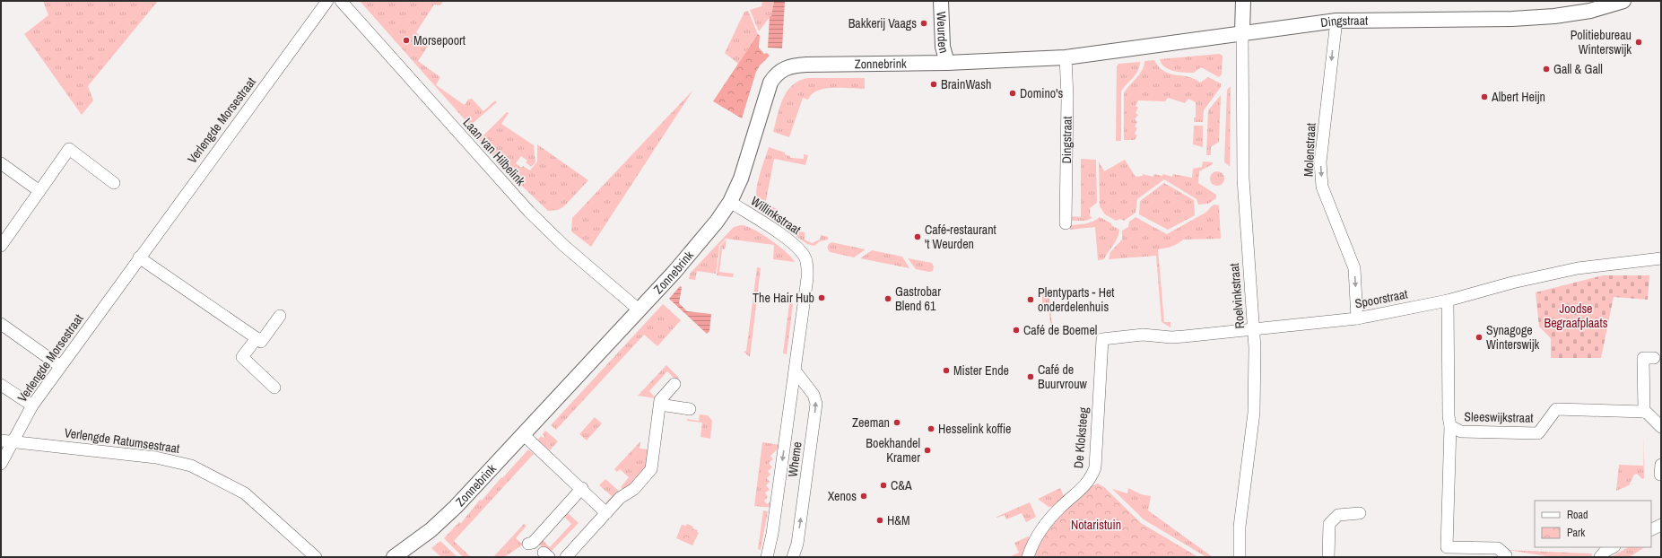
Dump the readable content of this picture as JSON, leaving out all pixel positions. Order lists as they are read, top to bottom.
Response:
{
  "streets": {
    "street": [
      "Dingstraat",
      "Weurden",
      "Zonnebrink",
      "Verlengde Morsestraat",
      "Molenstraat",
      "Laan van Hilbelink",
      "Willinkstraat",
      "Roelvinkstraat",
      "Spoorstraat",
      "Sleeswijkstraat",
      "De Kloksteeg",
      "Verlengde Ratumsestraat",
      "Wheme"
    ]
  },
  "crossings": [
    ["Dingstraat", "Weurden"],
    ["Dingstraat", "Zonnebrink"],
    ["Dingstraat", "Molenstraat"],
    ["Dingstraat", "Roelvinkstraat"],
    ["Weurden", "Zonnebrink"],
    ["Zonnebrink", "Laan van Hilbelink"],
    ["Zonnebrink", "Willinkstraat"],
    ["Verlengde Morsestraat", "Verlengde Ratumsestraat"],
    ["Molenstraat", "Spoorstraat"],
    ["Willinkstraat", "Wheme"],
    ["Roelvinkstraat", "Spoorstraat"],
    ["Spoorstraat", "Sleeswijkstraat"],
    ["Spoorstraat", "De Kloksteeg"]
  ],
  "one_way": ["Molenstraat"],
  "parks": ["Joodse Begraafplaats", "Notaristuin"],
  "places": [
    "Bakkerij Vaags",
    "Morsepoort",
    "Politiebureau Winterswijk",
    "Gall & Gall",
    "BrainWash",
    "Domino's",
    "Albert Heijn",
    "Café-restaurant 't Weurden",
    "The Hair Hub",
    "Gastrobar Blend 61",
    "Plentyparts - Het onderdelenhuis",
    "Café de Boemel",
    "Synagoge Winterswijk",
    "Mister Ende",
    "Café de Buurvrouw",
    "Zeeman",
    "Hesselink koffie",
    "Boekhandel Kramer",
    "C&A",
    "Xenos",
    "H&M"
  ],
  "legend": ["Road", "Park"]
}
